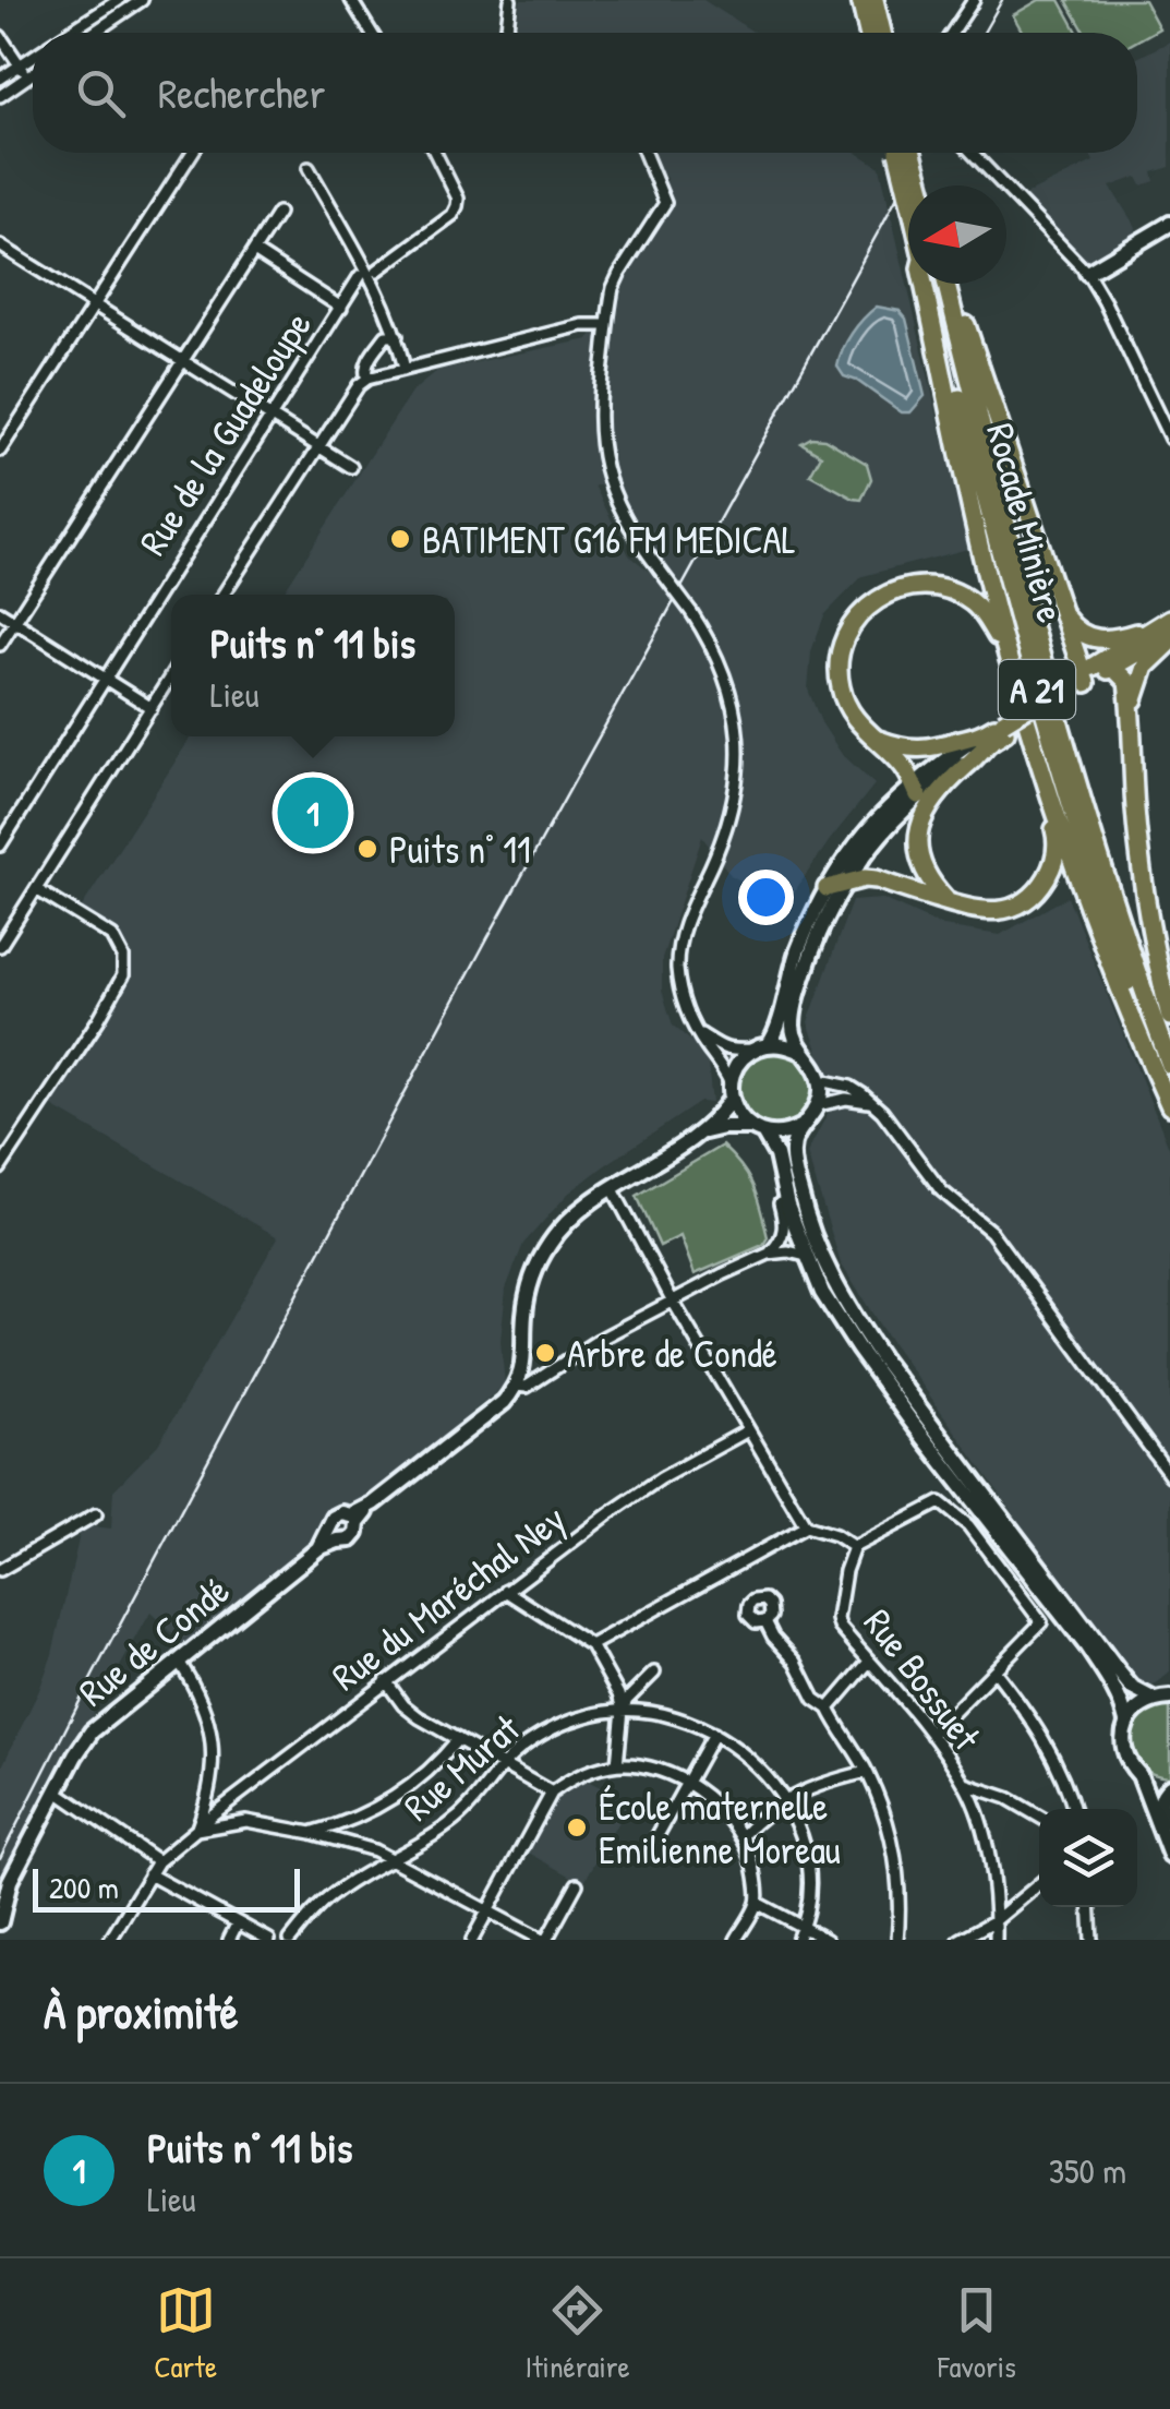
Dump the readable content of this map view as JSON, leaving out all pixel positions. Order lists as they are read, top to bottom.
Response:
{
  "streets": {
    "highway": ["Rocade Minière", "A 21"],
    "main road": ["Rue de Condé"],
    "street": [
      "Rue de la Guadeloupe",
      "Rue du Maréchal Ney",
      "Rue Bossuet",
      "Rue Murat"
    ]
  },
  "places": [
    "BATIMENT G16 FM MEDICAL",
    "Puits n° 11",
    "Arbre de Condé",
    "École maternelle Emilienne Moreau"
  ],
  "scale_bar": "200 m",
  "north": "left",
  "page": {
    "search": "Rechercher",
    "popup": ["Puits n° 11 bis", "Lieu"],
    "pins": "1",
    "scale": "200 m",
    "heading": "À proximité",
    "list": [
      {
        "mark": "1",
        "name": "Puits n° 11 bis",
        "note": "Lieu",
        "value": "350 m"
      }
    ],
    "nav": ["Carte", "Itinéraire", "Favoris"]
  }
}
